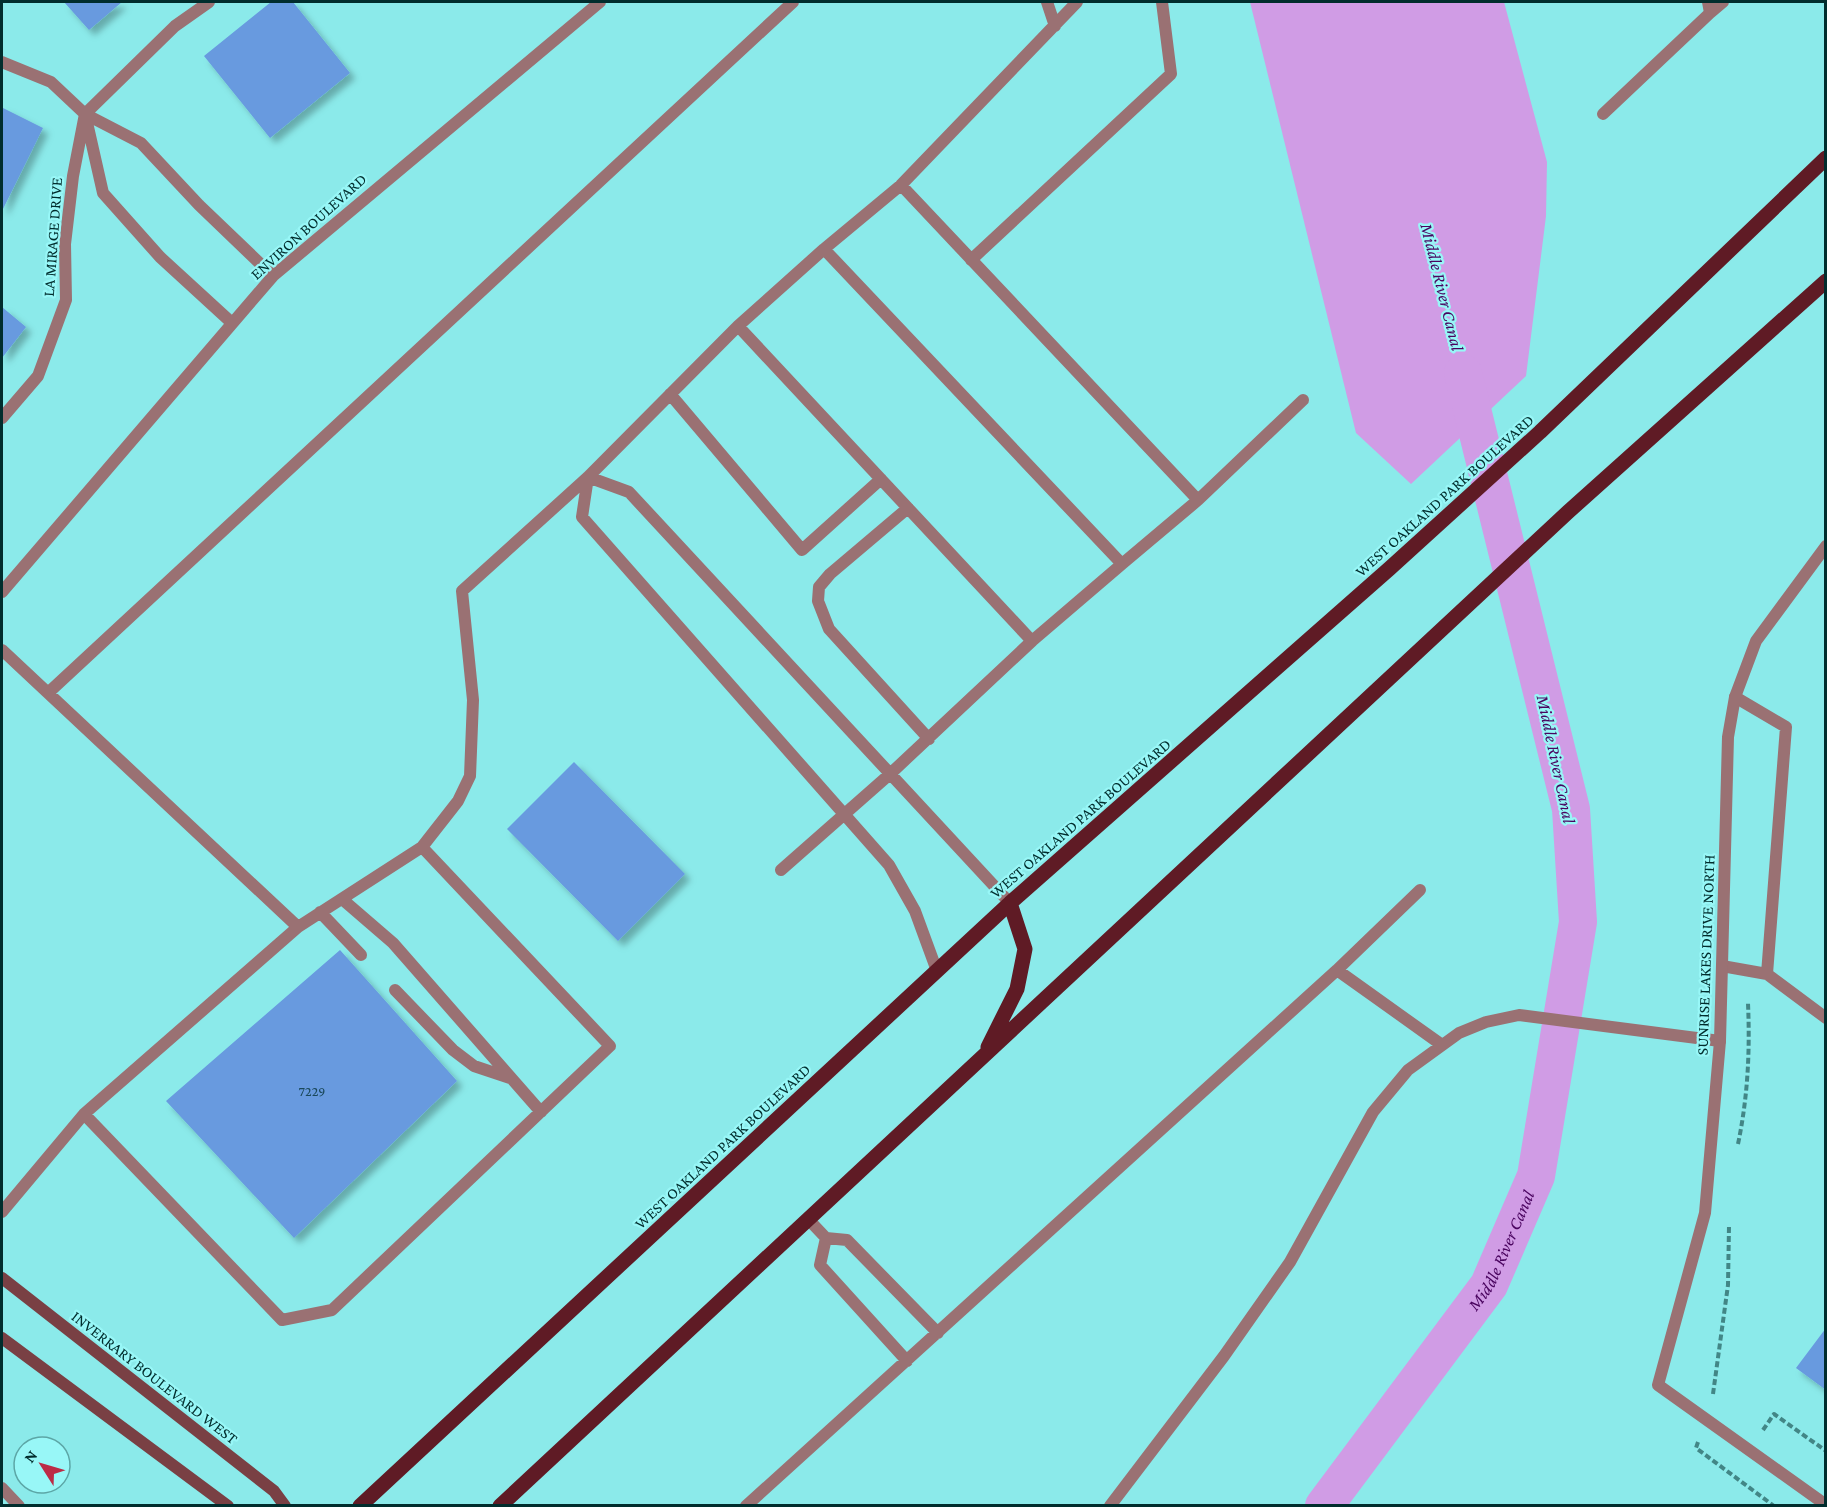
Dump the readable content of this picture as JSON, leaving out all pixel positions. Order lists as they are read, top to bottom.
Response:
{
  "streets": {
    "main road": ["WEST OAKLAND PARK BOULEVARD"],
    "street": [
      "ENVIRON BOULEVARD",
      "LA MIRAGE DRIVE",
      "SUNRISE LAKES DRIVE NORTH",
      "INVERRARY BOULEVARD WEST"
    ]
  },
  "water": ["Middle River Canal"],
  "house_numbers": ["7229"],
  "north": "top left"
}
